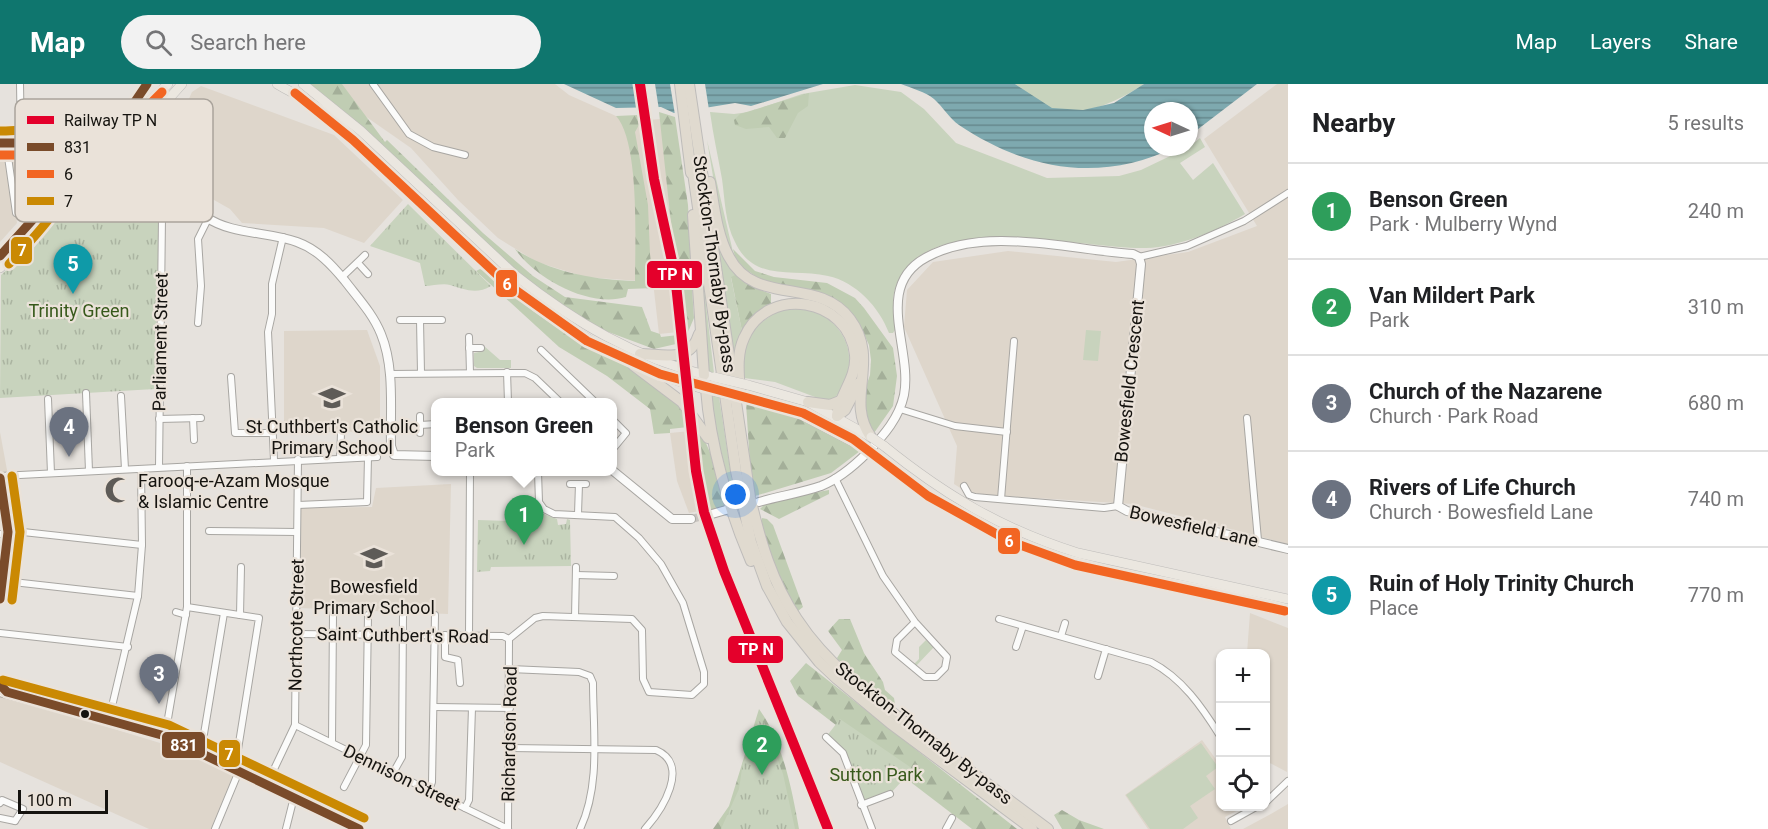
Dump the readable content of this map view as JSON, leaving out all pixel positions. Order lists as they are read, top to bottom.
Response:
{
  "streets": {
    "highway": ["Stockton-Thornaby By-pass"],
    "street": [
      "Parliament Street",
      "Bowesfield Crescent",
      "Bowesfield Lane",
      "Northcote Street",
      "Saint Cuthbert's Road",
      "Richardson Road",
      "Dennison Street"
    ]
  },
  "crossings": [
    ["Bowesfield Crescent", "Bowesfield Lane"],
    ["Northcote Street", "Saint Cuthbert's Road"],
    ["Northcote Street", "Dennison Street"],
    ["Saint Cuthbert's Road", "Richardson Road"],
    ["Richardson Road", "Dennison Street"]
  ],
  "parks": ["Trinity Green", "Sutton Park"],
  "places": {
    "school or university": ["St Cuthbert's Catholic Primary School", "Bowesfield Primary School"],
    "mosque": ["Farooq-e-Azam Mosque & Islamic Centre"]
  },
  "lines": ["transit line 831", "transit line 6", "transit line 7"],
  "legend": [
    "Railway TP N",
    "831",
    "6",
    "7"
  ],
  "scale_bar": "100 m",
  "north": "left",
  "page": {
    "header": "Map",
    "search": "Search here",
    "nav": ["Map", "Layers", "Share"],
    "heading": ["Nearby", "5 results"],
    "list": [
      {
        "mark": "1",
        "name": "Benson Green",
        "note": "Park · Mulberry Wynd",
        "value": "240 m"
      },
      {
        "mark": "2",
        "name": "Van Mildert Park",
        "note": "Park",
        "value": "310 m"
      },
      {
        "mark": "3",
        "name": "Church of the Nazarene",
        "note": "Church · Park Road",
        "value": "680 m"
      },
      {
        "mark": "4",
        "name": "Rivers of Life Church",
        "note": "Church · Bowesfield Lane",
        "value": "740 m"
      },
      {
        "mark": "5",
        "name": "Ruin of Holy Trinity Church",
        "note": "Place",
        "value": "770 m"
      }
    ],
    "pins": [
      "5",
      "4",
      "1",
      "3",
      "2"
    ],
    "popup": ["Benson Green", "Park"],
    "map_buttons": ["+", "−"],
    "scale": "100 m"
  }
}
